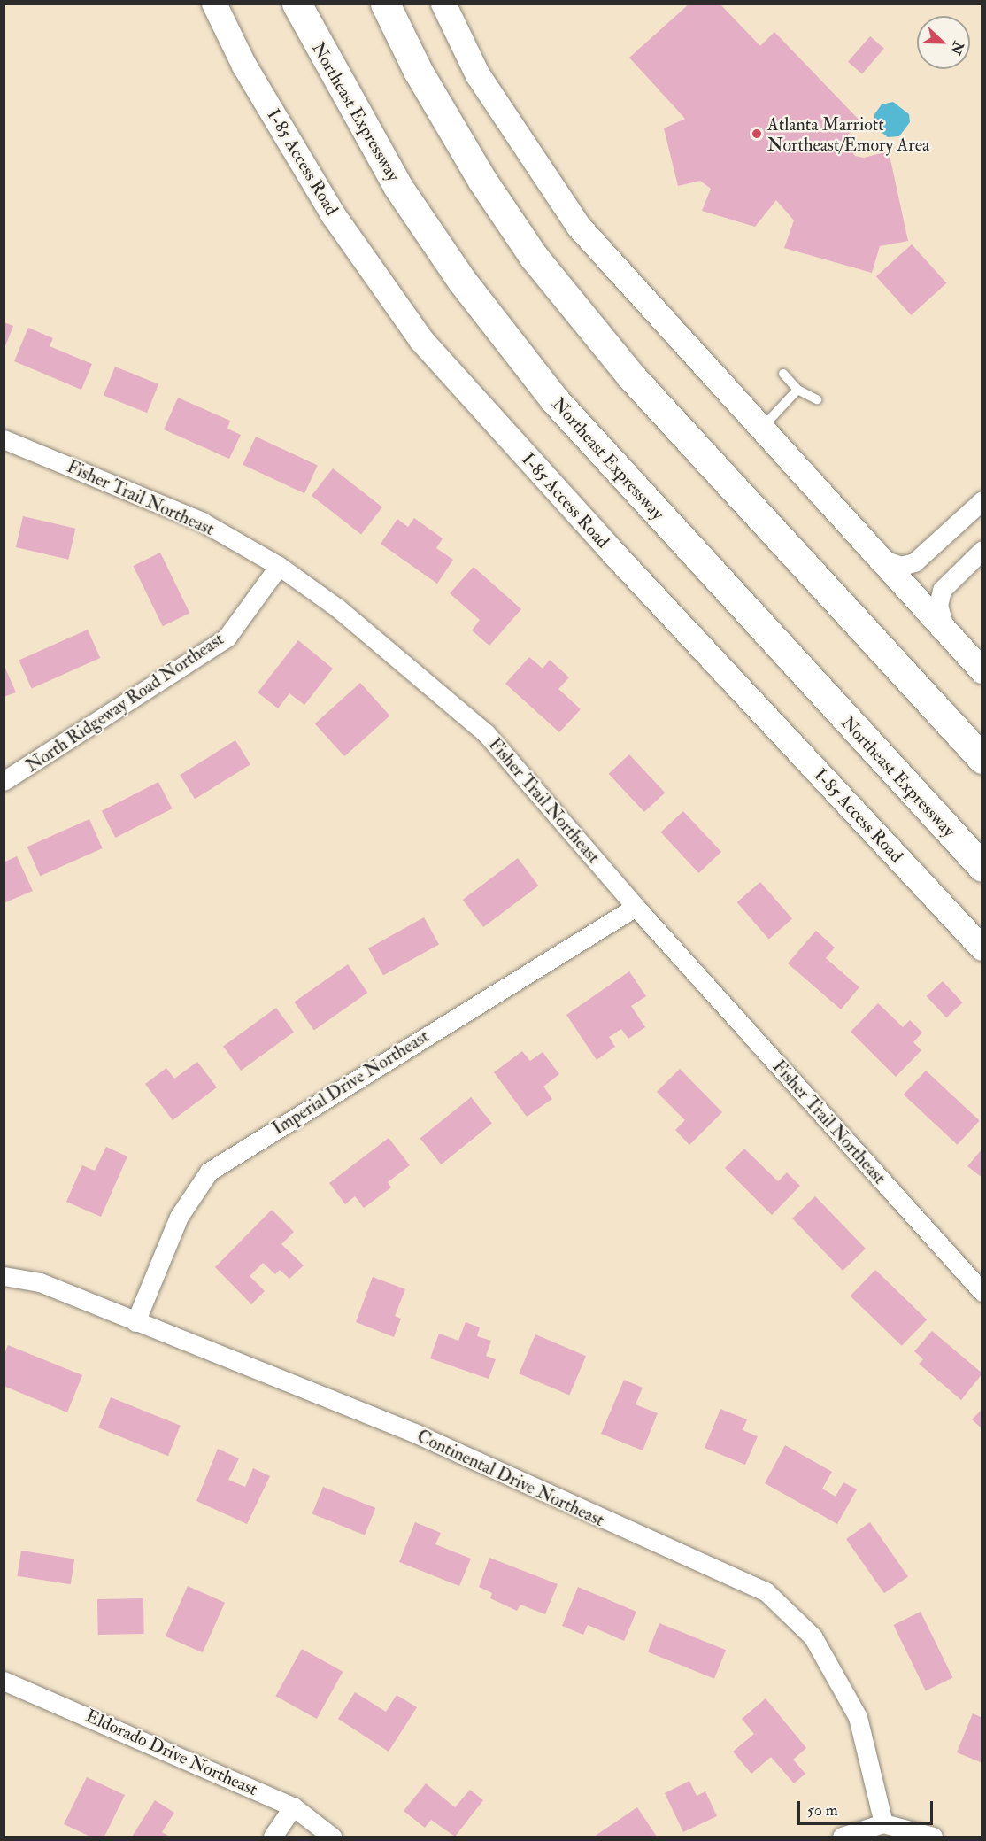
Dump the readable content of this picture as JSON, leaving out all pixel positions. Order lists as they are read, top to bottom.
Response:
{
  "streets": {
    "highway": ["Northeast Expressway"],
    "main road": ["I-85 Access Road"],
    "street": [
      "Fisher Trail Northeast",
      "North Ridgeway Road Northeast",
      "Imperial Drive Northeast",
      "Continental Drive Northeast",
      "Eldorado Drive Northeast"
    ]
  },
  "crossings": [
    ["Fisher Trail Northeast", "North Ridgeway Road Northeast"],
    ["Fisher Trail Northeast", "Imperial Drive Northeast"],
    ["Imperial Drive Northeast", "Continental Drive Northeast"]
  ],
  "places": ["Atlanta Marriott Northeast/Emory Area"],
  "scale_bar": "50 m",
  "north": "right"
}
